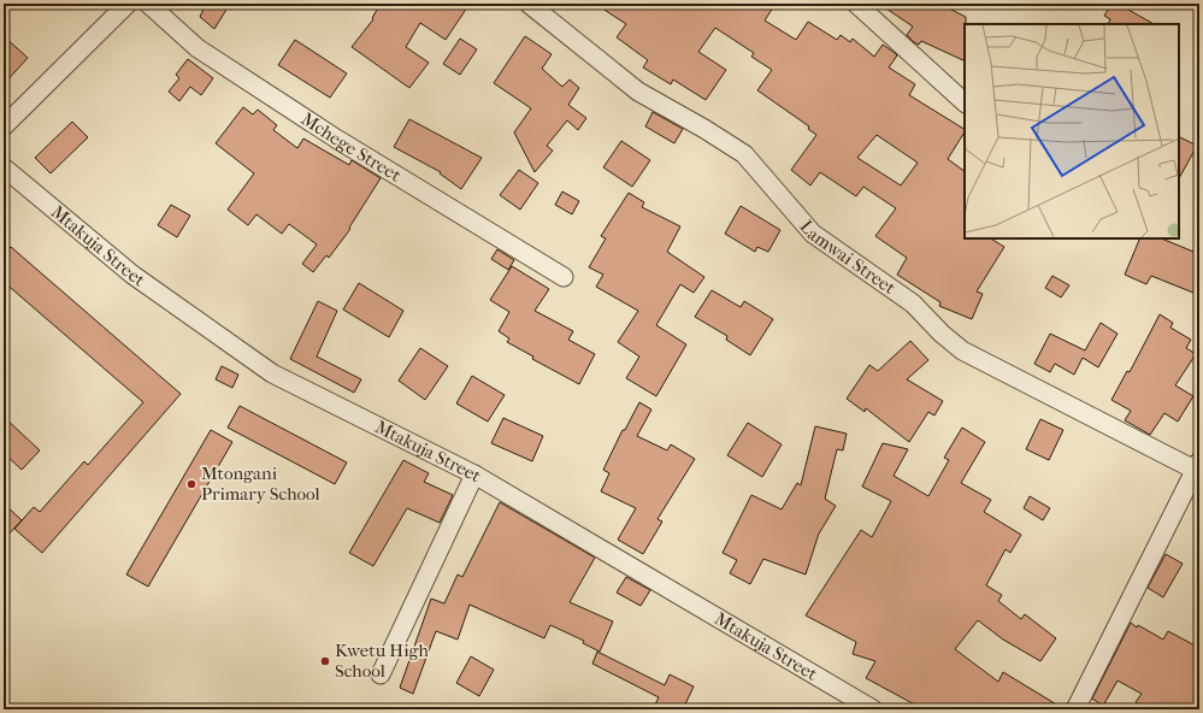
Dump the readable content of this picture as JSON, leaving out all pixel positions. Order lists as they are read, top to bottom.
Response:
{
  "streets": {
    "street": ["Mchege Street", "Mtakuja Street", "Lamwai Street"]
  },
  "places": ["Mtongani Primary School", "Kwetu High School"]
}
